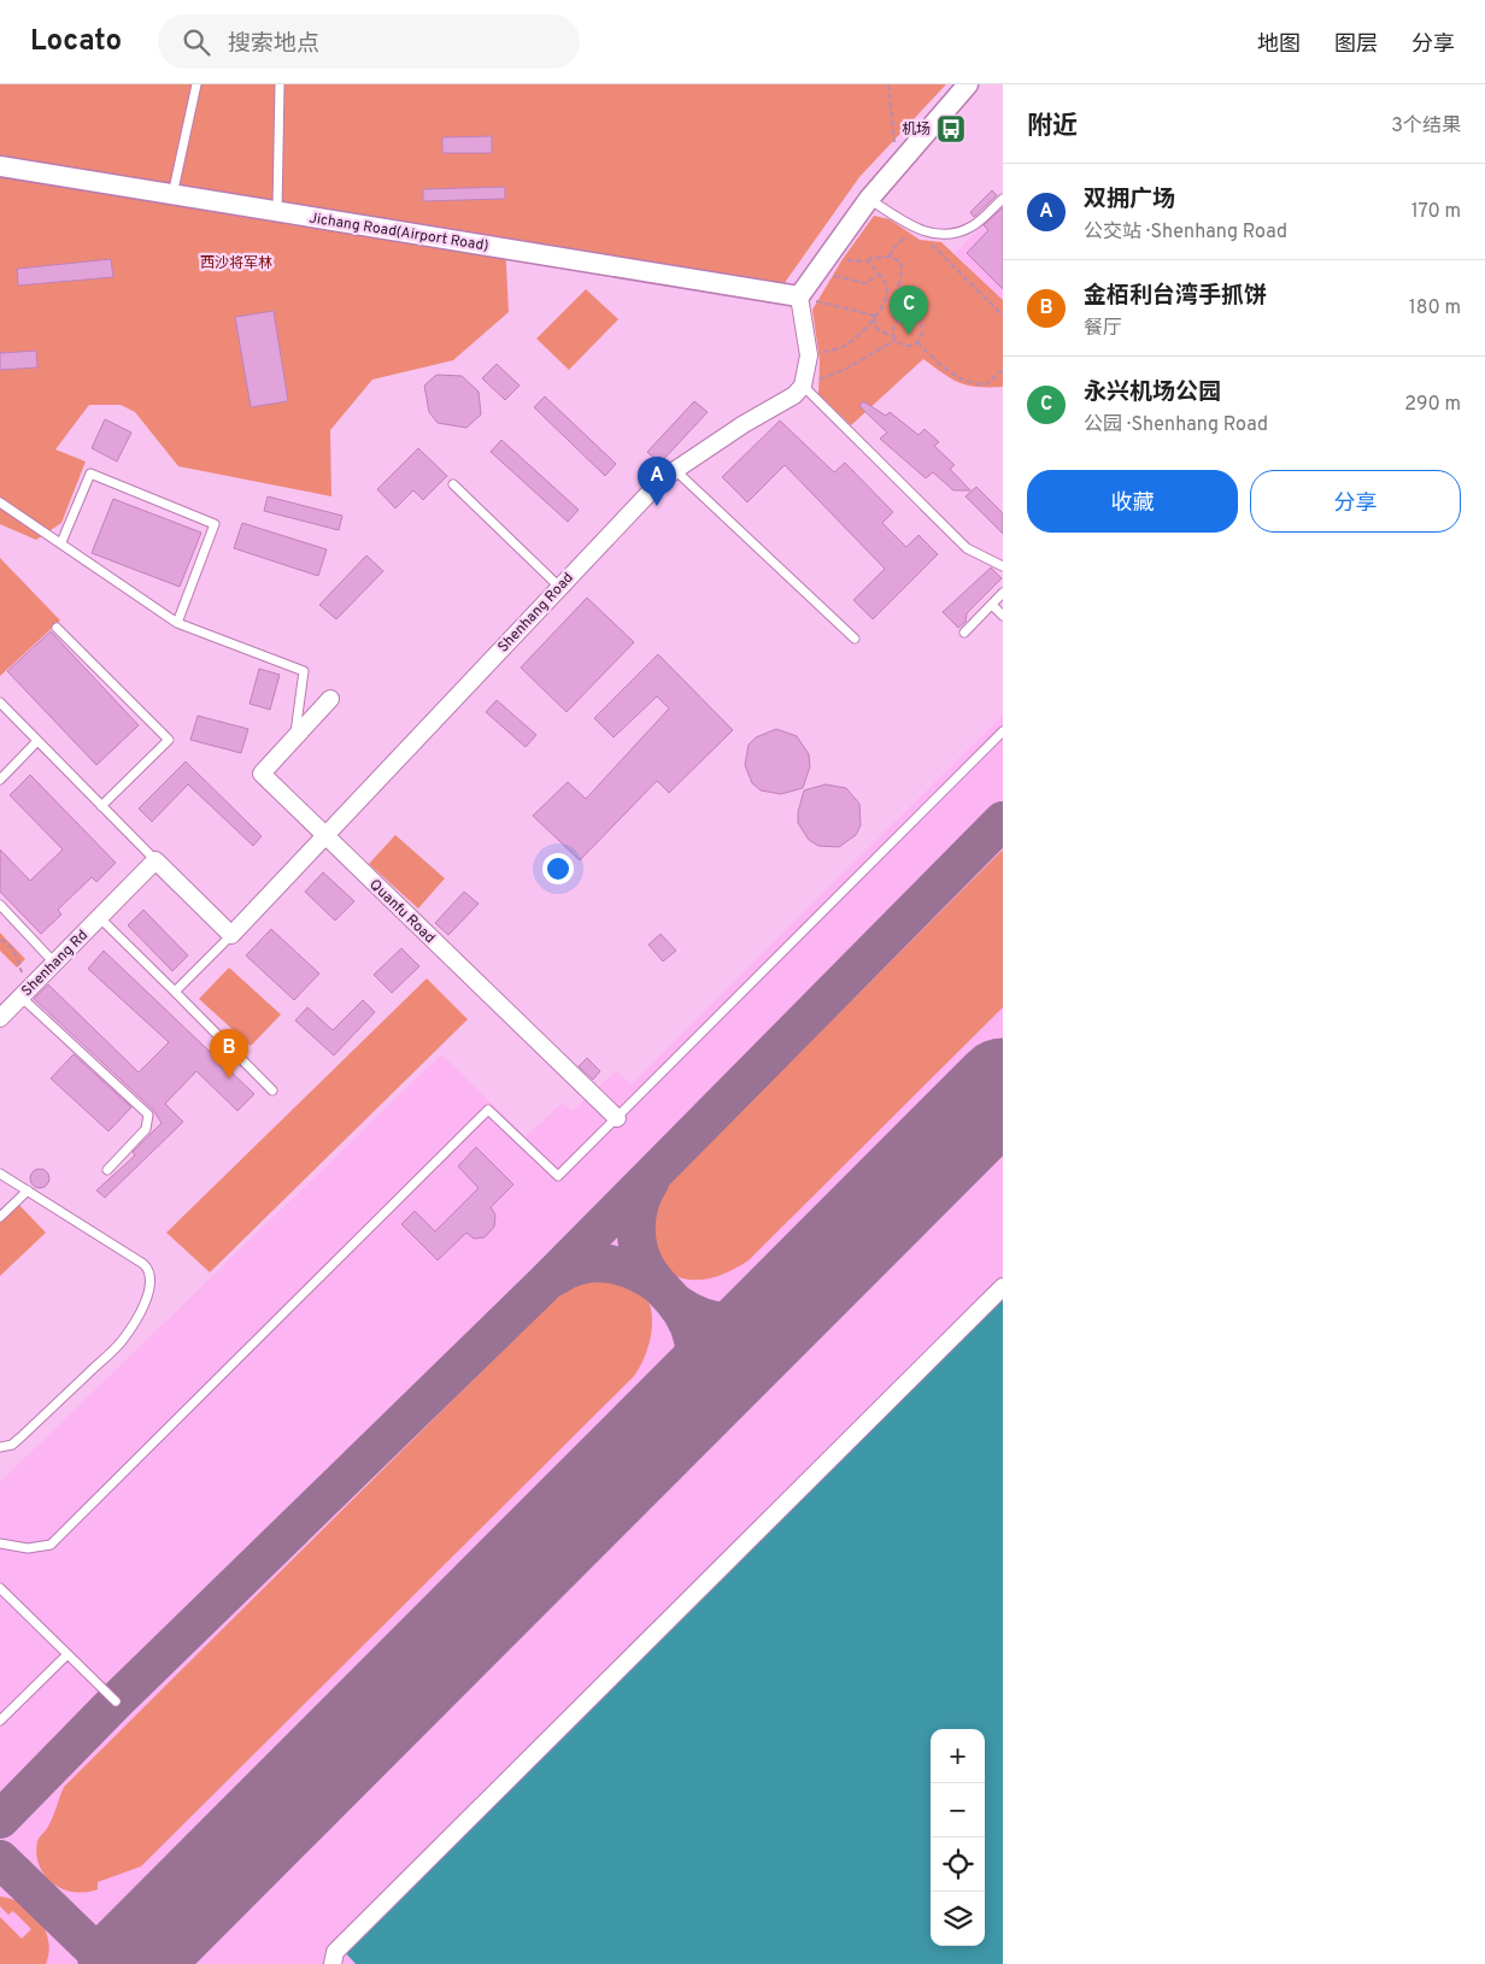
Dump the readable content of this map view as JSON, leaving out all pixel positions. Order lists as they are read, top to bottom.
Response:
{
  "streets": {
    "street": [
      "Jichang Road(Airport Road)",
      "Shenhang Road",
      "Quanfu Road",
      "Shenhang Rd"
    ]
  },
  "crossings": [
    ["Shenhang Road", "Quanfu Road"]
  ],
  "parks": ["西沙将军林"],
  "places": {
    "bus stop": ["机场"]
  },
  "page": {
    "header": "Locato",
    "search": "搜索地点",
    "nav": ["地图", "图层", "分享"],
    "heading": ["附近", "3个结果"],
    "list": [
      {
        "mark": "A",
        "name": "双拥广场",
        "note": "公交站 · Shenhang Road",
        "value": "170 m"
      },
      {
        "mark": "B",
        "name": "金栢利台湾手抓饼",
        "note": "餐厅",
        "value": "180 m"
      },
      {
        "mark": "C",
        "name": "永兴机场公园",
        "note": "公园 · Shenhang Road",
        "value": "290 m"
      }
    ],
    "pins": ["C", "A", "B"],
    "buttons": ["收藏", "分享"],
    "map_buttons": ["+", "−"]
  }
}
